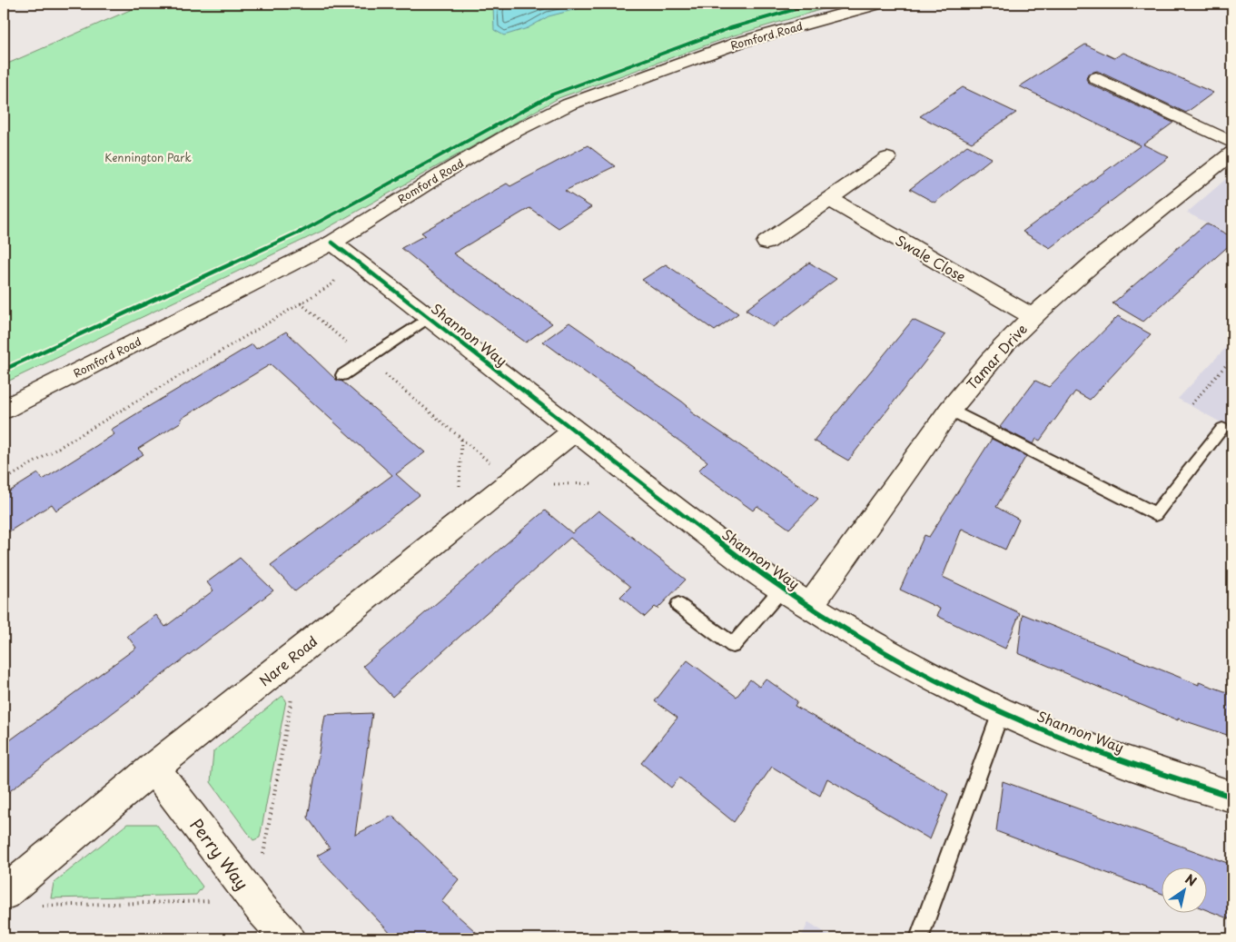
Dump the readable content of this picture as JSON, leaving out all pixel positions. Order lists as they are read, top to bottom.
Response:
{
  "streets": {
    "street": [
      "Romford Road",
      "Swale Close",
      "Shannon Way",
      "Tamar Drive",
      "Nare Road",
      "Perry Way"
    ]
  },
  "crossings": [
    ["Romford Road", "Shannon Way"],
    ["Swale Close", "Tamar Drive"],
    ["Shannon Way", "Tamar Drive"],
    ["Shannon Way", "Nare Road"],
    ["Nare Road", "Perry Way"]
  ],
  "parks": ["Kennington Park"],
  "north": "top right"
}
